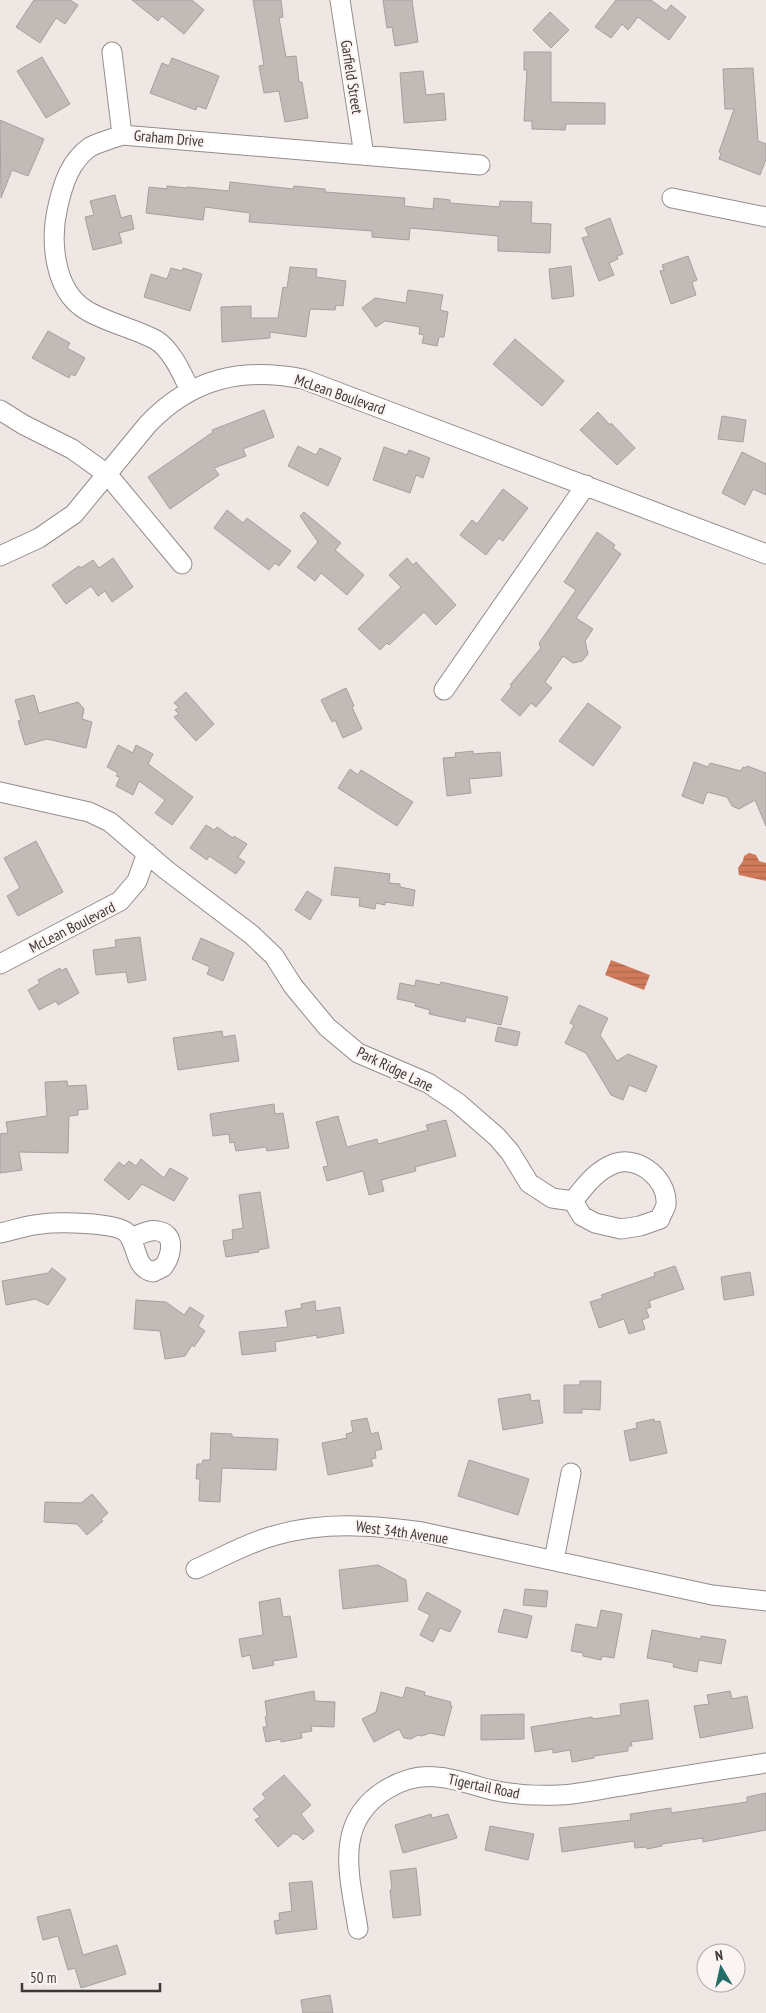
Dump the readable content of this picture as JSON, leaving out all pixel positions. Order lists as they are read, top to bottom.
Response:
{
  "streets": {
    "street": [
      "Garfield Street",
      "Graham Drive",
      "McLean Boulevard",
      "Park Ridge Lane",
      "West 34th Avenue",
      "Tigertail Road"
    ]
  },
  "crossings": [
    ["Garfield Street", "Graham Drive"],
    ["Graham Drive", "McLean Boulevard"],
    ["McLean Boulevard", "Park Ridge Lane"]
  ],
  "scale_bar": "50 m",
  "north": "top"
}
